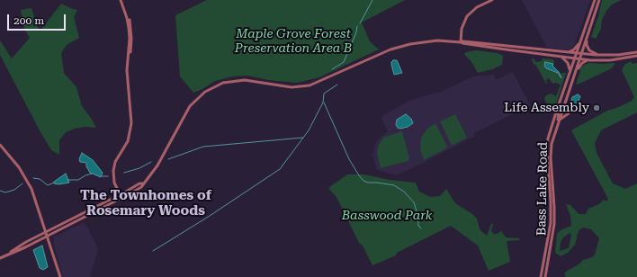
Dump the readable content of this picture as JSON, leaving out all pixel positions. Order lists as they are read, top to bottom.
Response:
{
  "streets": {
    "main road": ["Bass Lake Road"]
  },
  "districts": ["The Townhomes of Rosemary Woods"],
  "parks": ["Maple Grove Forest Preservation Area B", "Basswood Park"],
  "places": ["Life Assembly"],
  "scale_bar": "200 m"
}
